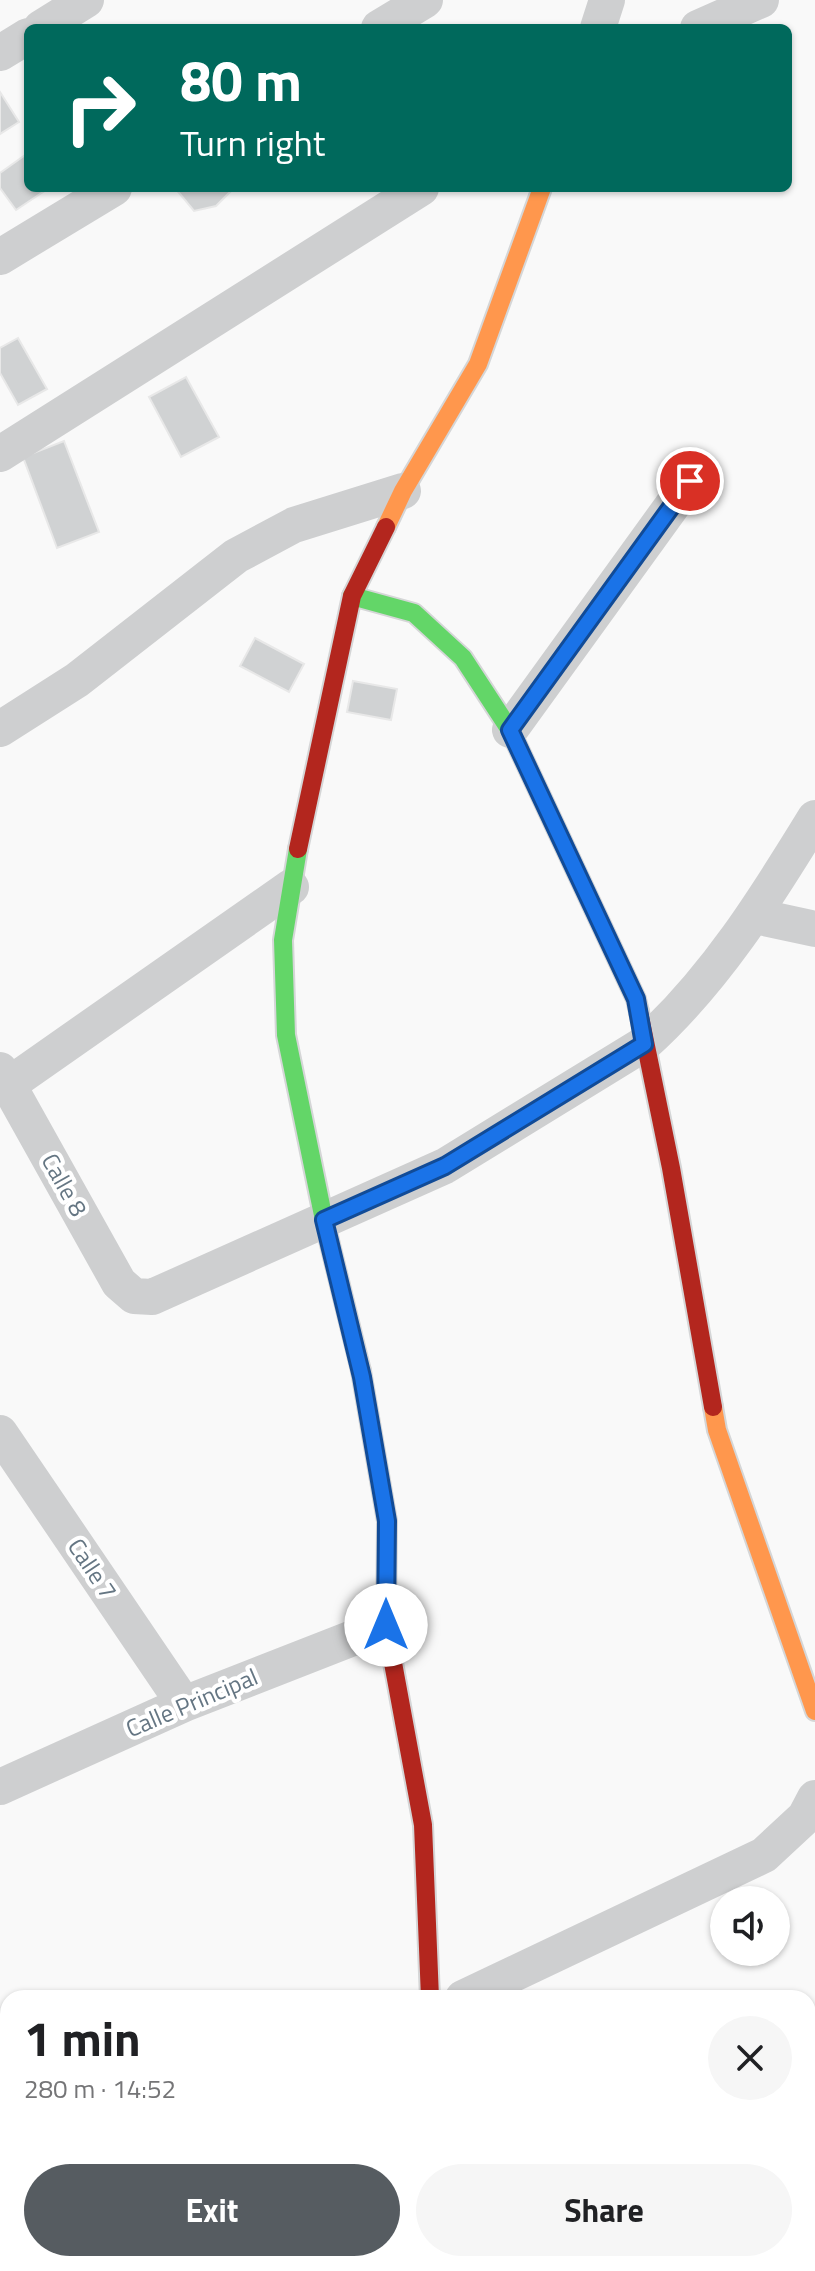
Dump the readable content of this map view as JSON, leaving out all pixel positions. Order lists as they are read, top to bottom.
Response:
{
  "streets": {
    "street": ["Calle 8", "Calle 7", "Calle Principal"]
  },
  "crossings": [
    ["Calle 7", "Calle Principal"]
  ],
  "page": {
    "turn": ["80 m", "Turn right"],
    "heading": ["1 min", "280 m · 14:52"],
    "buttons": ["Exit", "Share"]
  }
}
